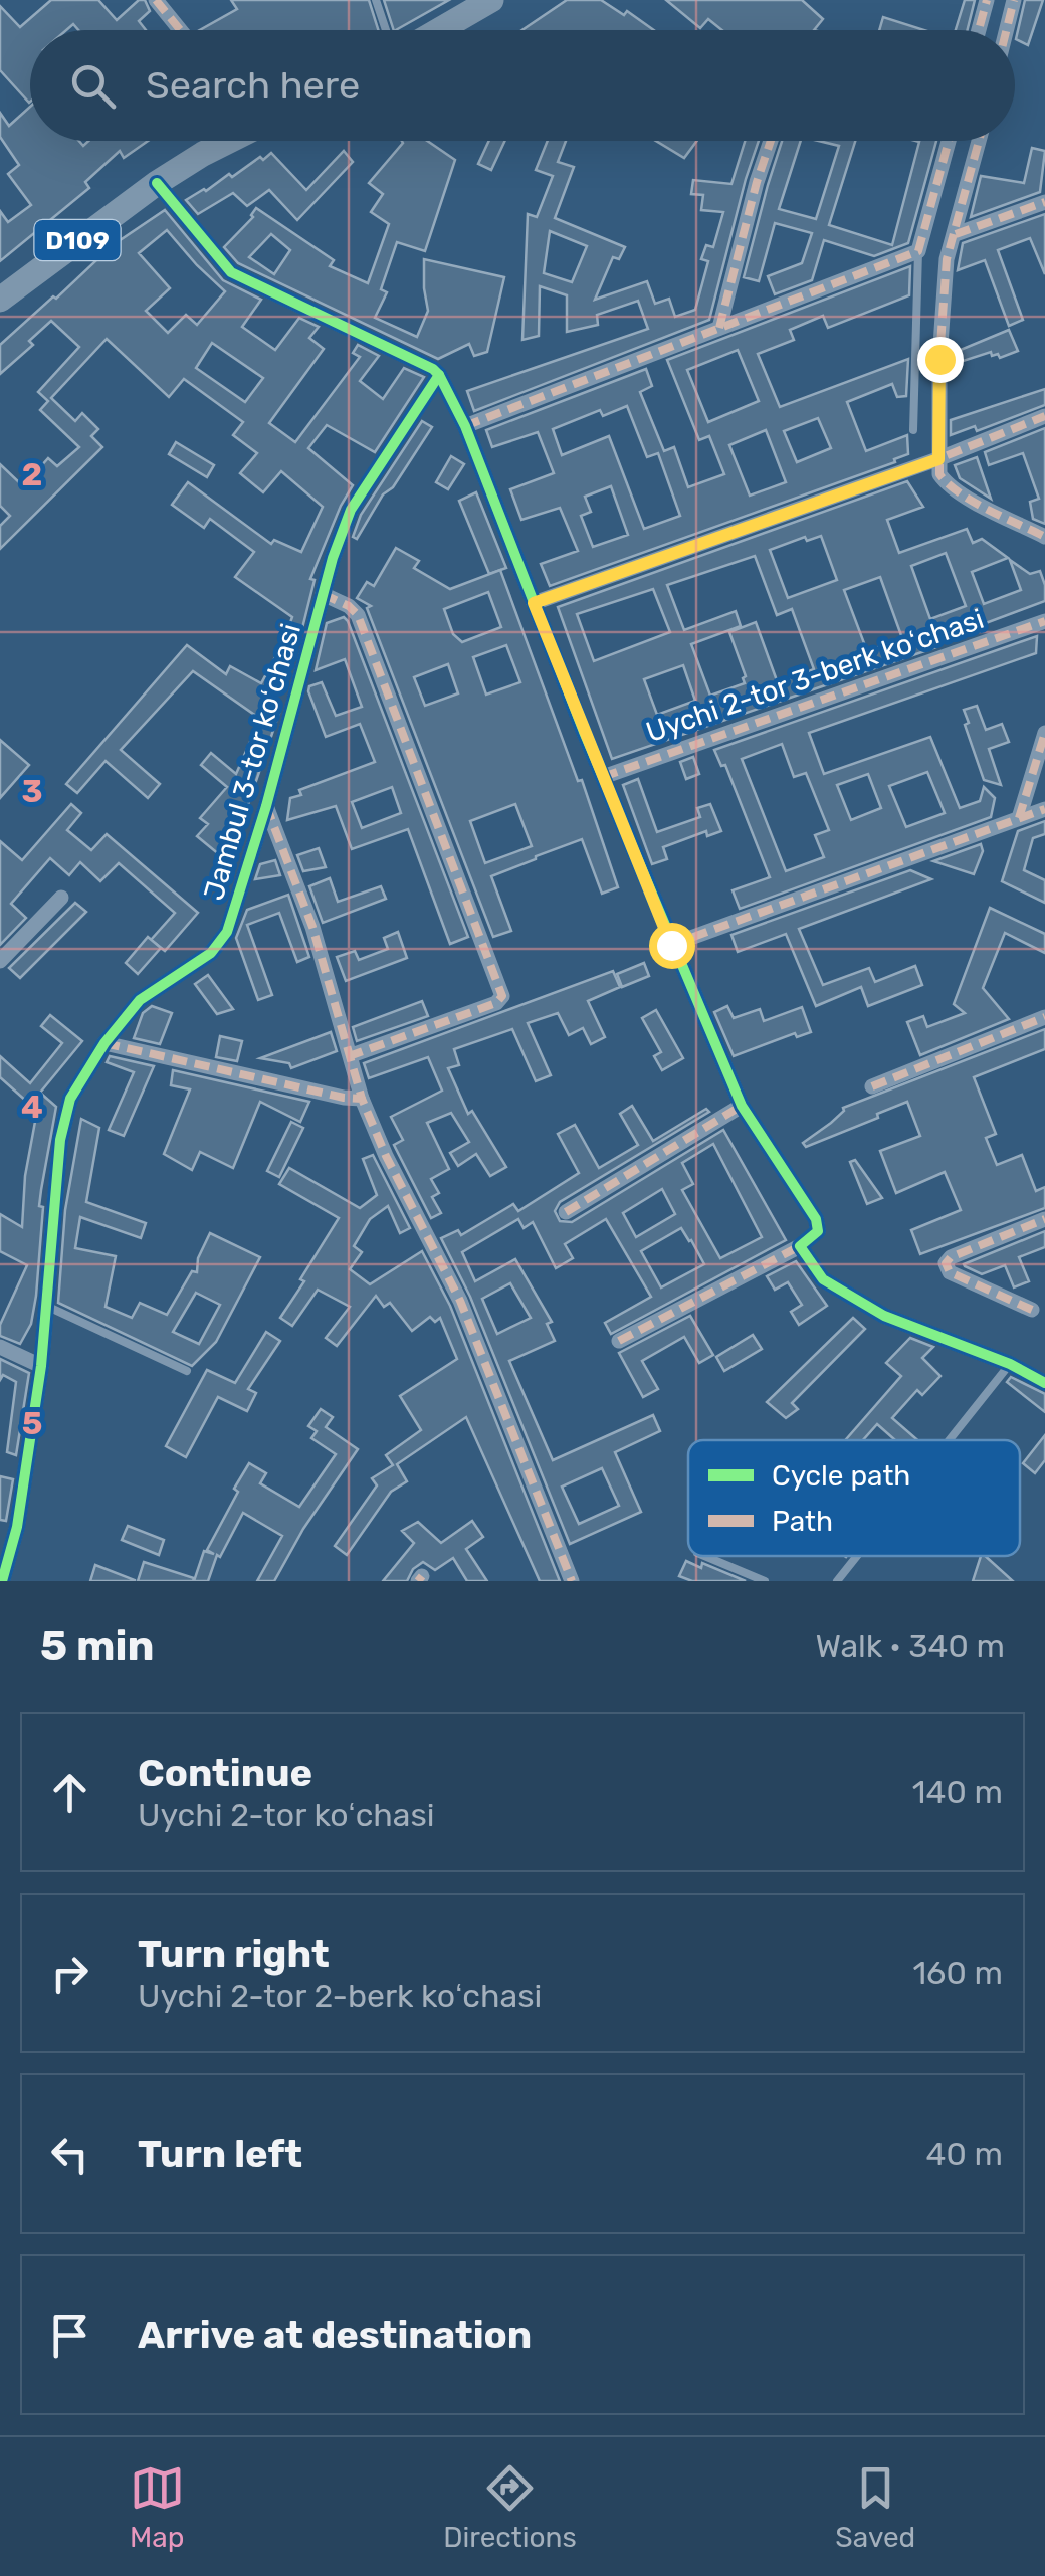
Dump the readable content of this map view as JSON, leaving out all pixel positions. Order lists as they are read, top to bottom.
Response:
{
  "streets": {
    "main road": ["D109"],
    "street": ["Uychi 2-tor 3-berk koʻchasi", "Jambul 3-tor koʻchasi"]
  },
  "legend": ["Cycle path", "Path"],
  "page": {
    "search": "Search here",
    "heading": ["5 min", "Walk · 340 m"],
    "list": [
      ["Continue", "Uychi 2-tor koʻchasi", "140 m"],
      ["Turn right", "Uychi 2-tor 2-berk koʻchasi", "160 m"],
      ["Turn left", "40 m"],
      "Arrive at destination"
    ],
    "nav": ["Map", "Directions", "Saved"]
  },
  "grid": {
    "rows": [
      "2",
      "3",
      "4",
      "5"
    ]
  }
}
